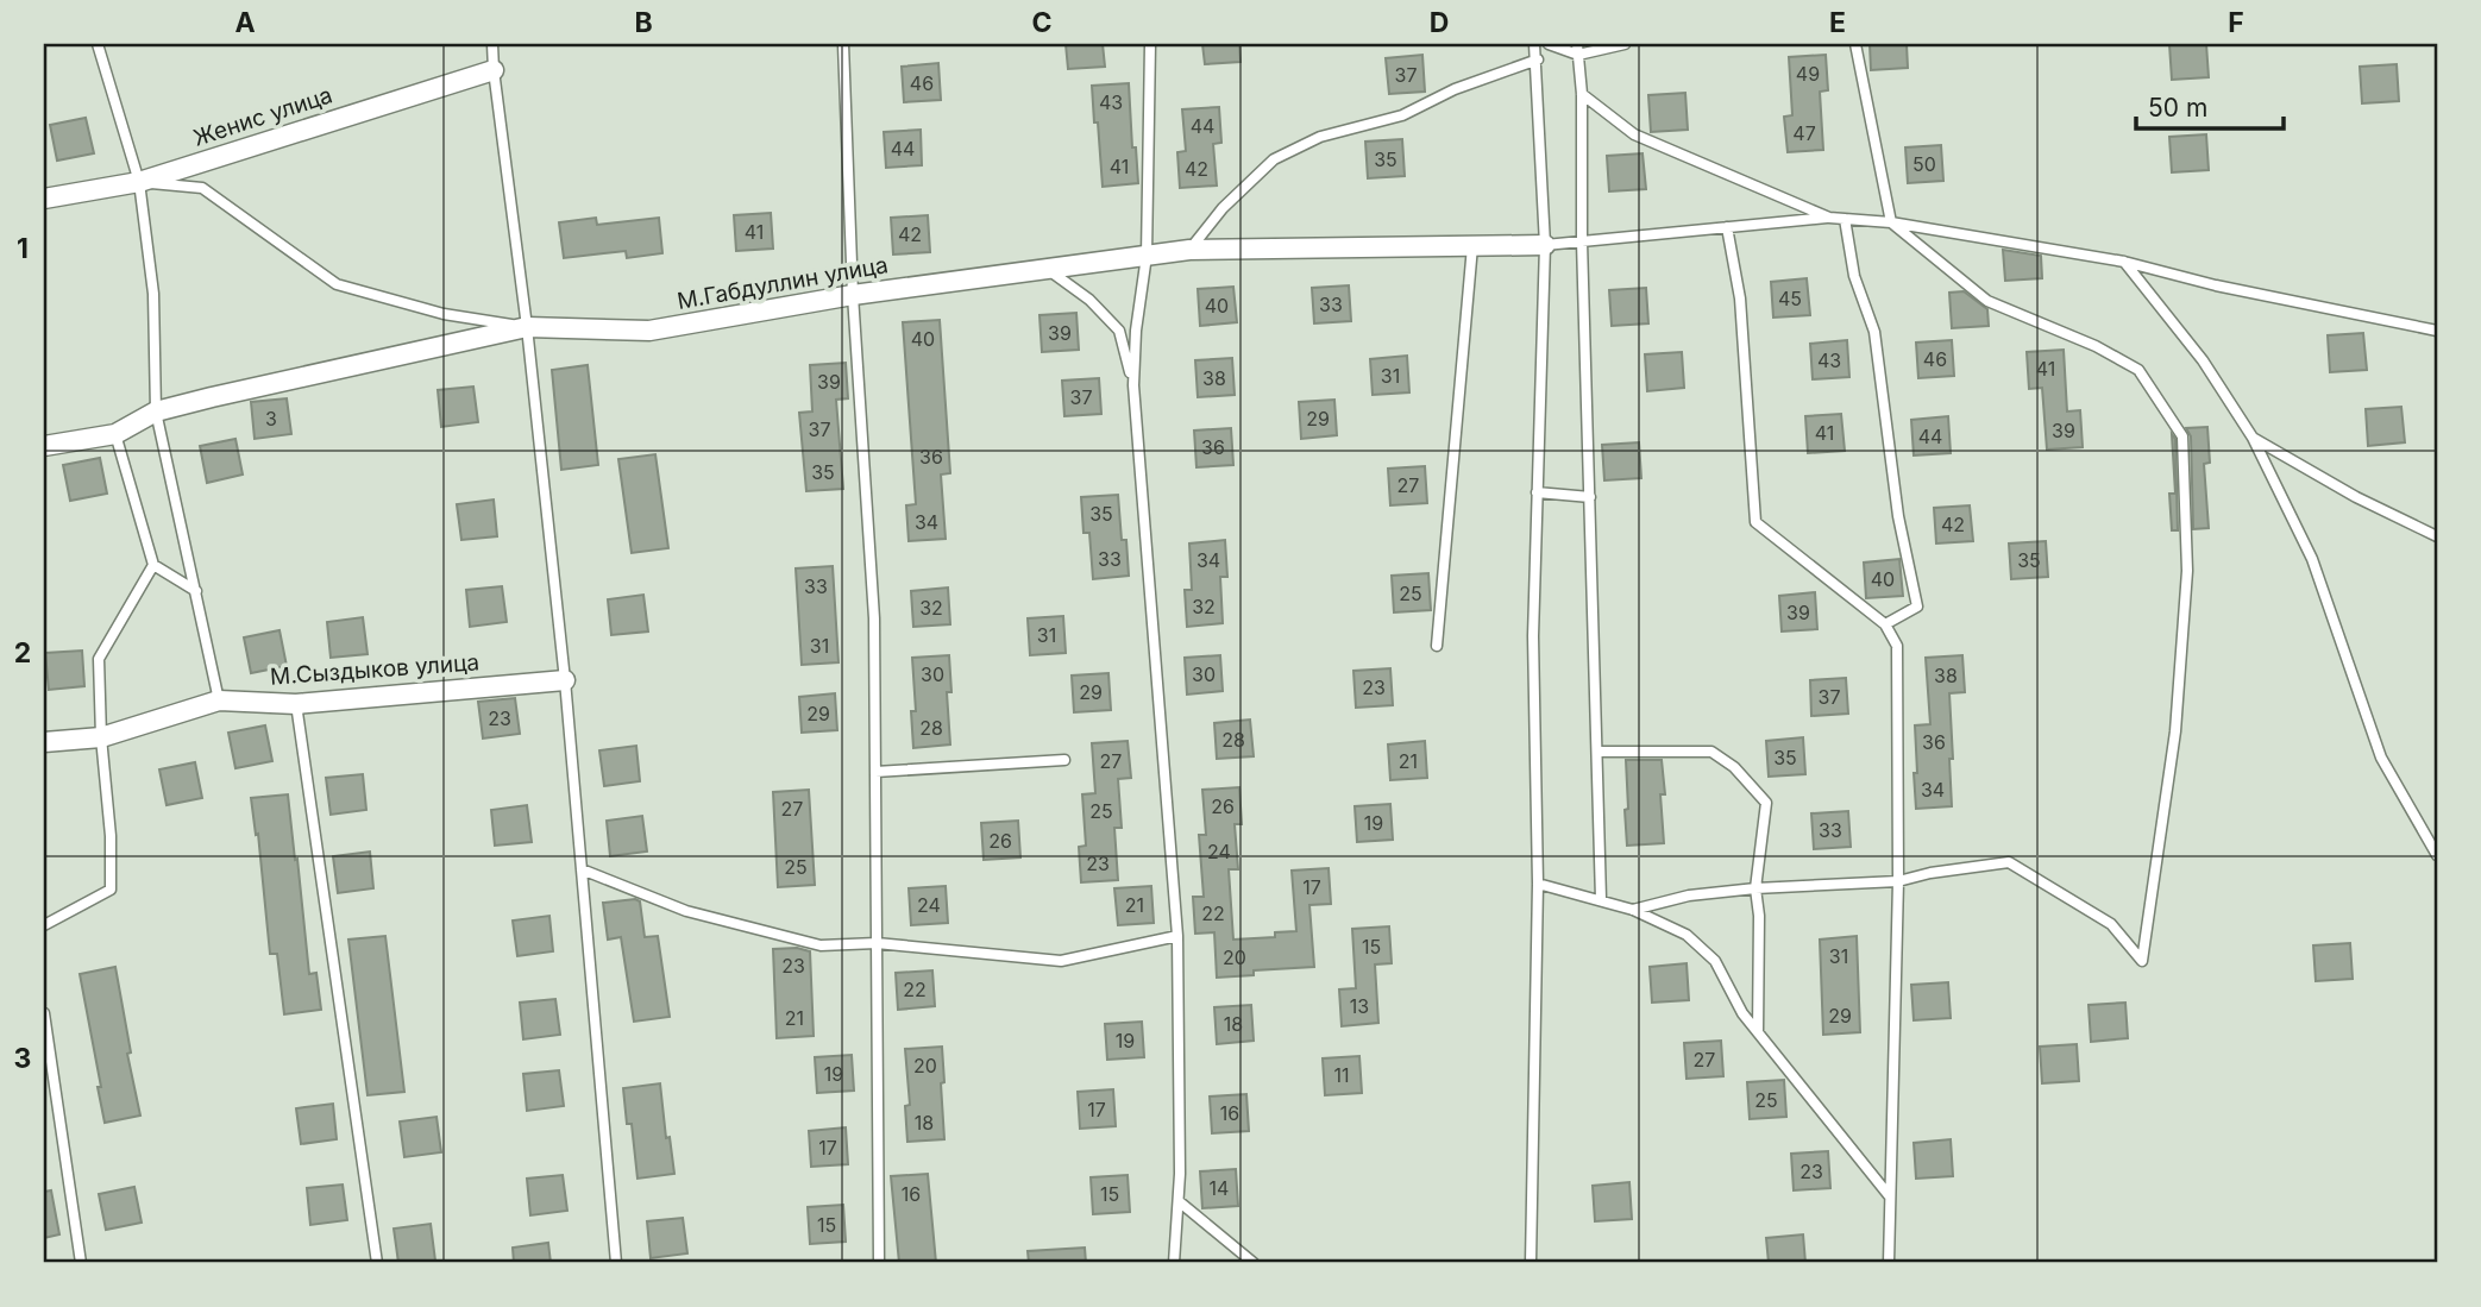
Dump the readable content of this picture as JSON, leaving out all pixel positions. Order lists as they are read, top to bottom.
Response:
{
  "streets": {
    "street": ["Женис улица", "М.Габдуллин улица", "М.Сыздыков улица"]
  },
  "house_numbers": [
    "49",
    "37",
    "46",
    "43",
    "44",
    "47",
    "44",
    "35",
    "50",
    "41",
    "42",
    "41",
    "42",
    "45",
    "33",
    "40",
    "39",
    "40",
    "46",
    "43",
    "41",
    "31",
    "38",
    "39",
    "37",
    "3",
    "29",
    "37",
    "39",
    "41",
    "44",
    "36",
    "36",
    "35",
    "27",
    "35",
    "34",
    "42",
    "33",
    "34",
    "35",
    "40",
    "33",
    "25",
    "32",
    "32",
    "39",
    "31",
    "31",
    "30",
    "30",
    "38",
    "23",
    "29",
    "37",
    "29",
    "23",
    "28",
    "28",
    "36",
    "35",
    "27",
    "21",
    "34",
    "26",
    "27",
    "25",
    "19",
    "33",
    "26",
    "24",
    "23",
    "25",
    "17",
    "24",
    "21",
    "22",
    "15",
    "31",
    "20",
    "23",
    "22",
    "13",
    "29",
    "21",
    "18",
    "19",
    "27",
    "20",
    "19",
    "11",
    "25",
    "17",
    "16",
    "18",
    "17",
    "23",
    "14",
    "16",
    "15",
    "15"
  ],
  "scale_bar": "50 m",
  "grid": {
    "columns": [
      "A",
      "B",
      "C",
      "D",
      "E",
      "F"
    ],
    "rows": ["1", "2", "3"]
  }
}
